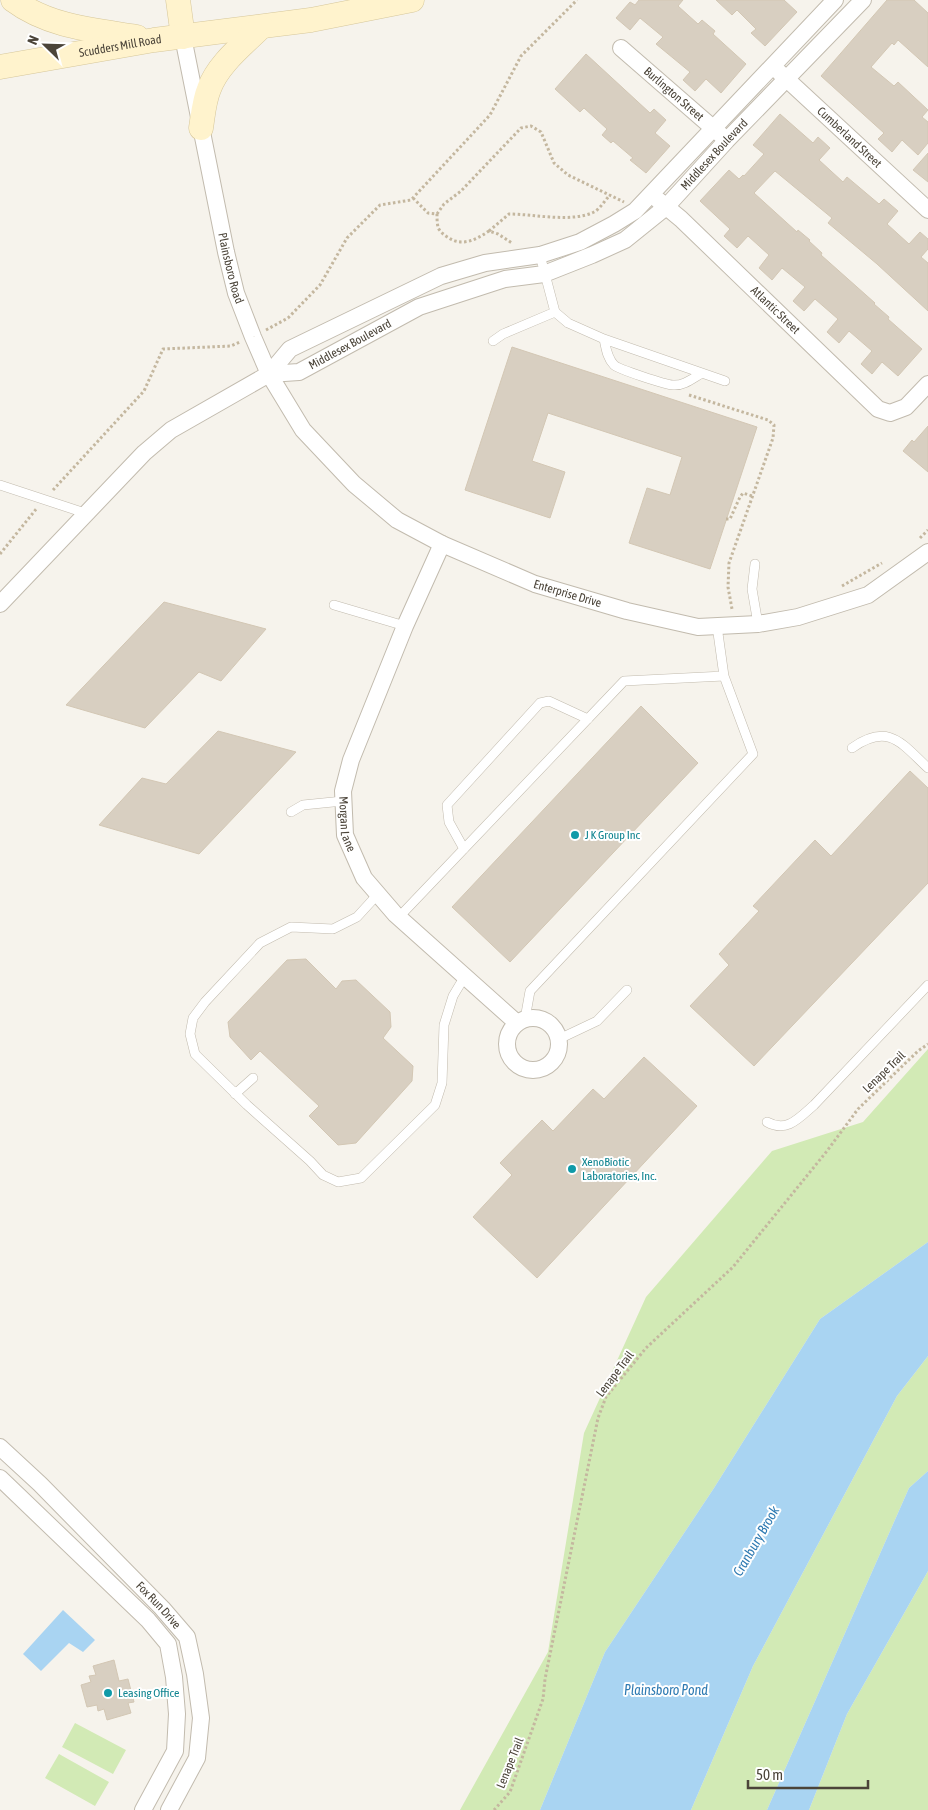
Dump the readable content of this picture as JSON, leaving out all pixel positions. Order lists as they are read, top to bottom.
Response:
{
  "streets": {
    "street": [
      "Scudders Mill Road",
      "Burlington Street",
      "Cumberland Street",
      "Middlesex Boulevard",
      "Plainsboro Road",
      "Atlantic Street",
      "Enterprise Drive",
      "Morgan Lane",
      "Fox Run Drive"
    ],
    "path": ["Lenape Trail"]
  },
  "crossings": [
    ["Scudders Mill Road", "Plainsboro Road"],
    ["Burlington Street", "Middlesex Boulevard"],
    ["Cumberland Street", "Middlesex Boulevard"],
    ["Middlesex Boulevard", "Plainsboro Road"],
    ["Middlesex Boulevard", "Atlantic Street"],
    ["Middlesex Boulevard", "Enterprise Drive"],
    ["Plainsboro Road", "Enterprise Drive"],
    ["Enterprise Drive", "Morgan Lane"]
  ],
  "water": ["Cranbury Brook", "Plainsboro Pond"],
  "places": ["J K Group Inc", "XenoBiotic Laboratories, Inc.", "Leasing Office"],
  "scale_bar": "50 m",
  "north": "top left"
}
